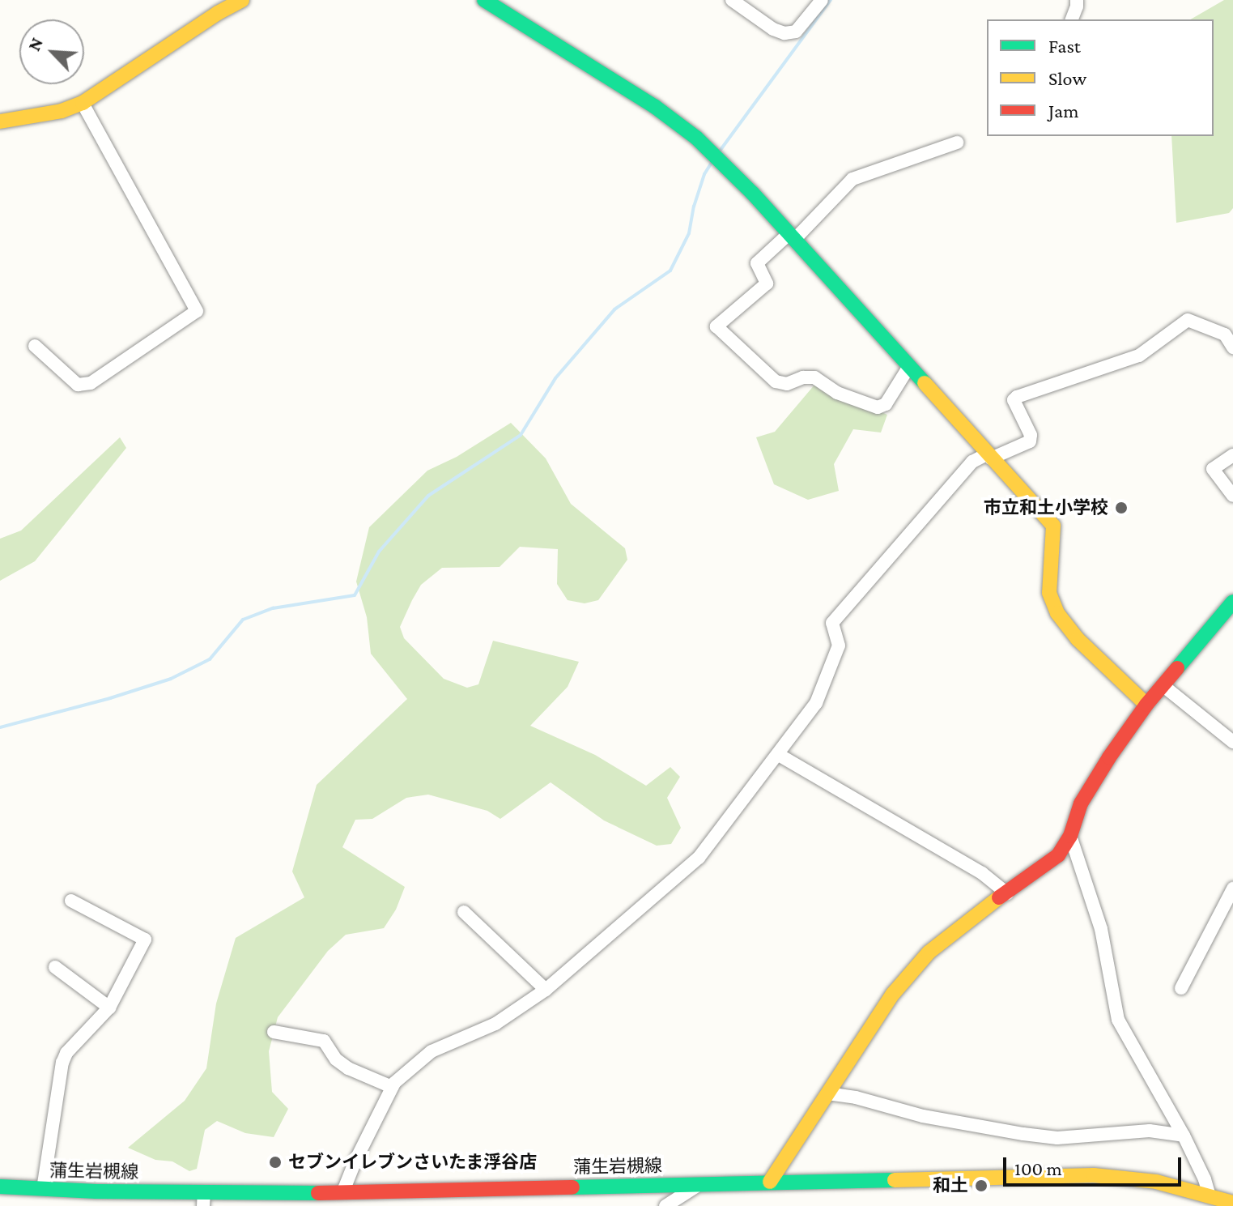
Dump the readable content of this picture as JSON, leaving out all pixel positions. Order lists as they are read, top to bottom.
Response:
{
  "streets": {
    "street": ["蒲生岩槻線"]
  },
  "places": ["市立和土小学校", "セブンイレブンさいたま浮谷店", "和土"],
  "legend": ["Fast", "Slow", "Jam"],
  "scale_bar": "100 m",
  "north": "top left"
}
